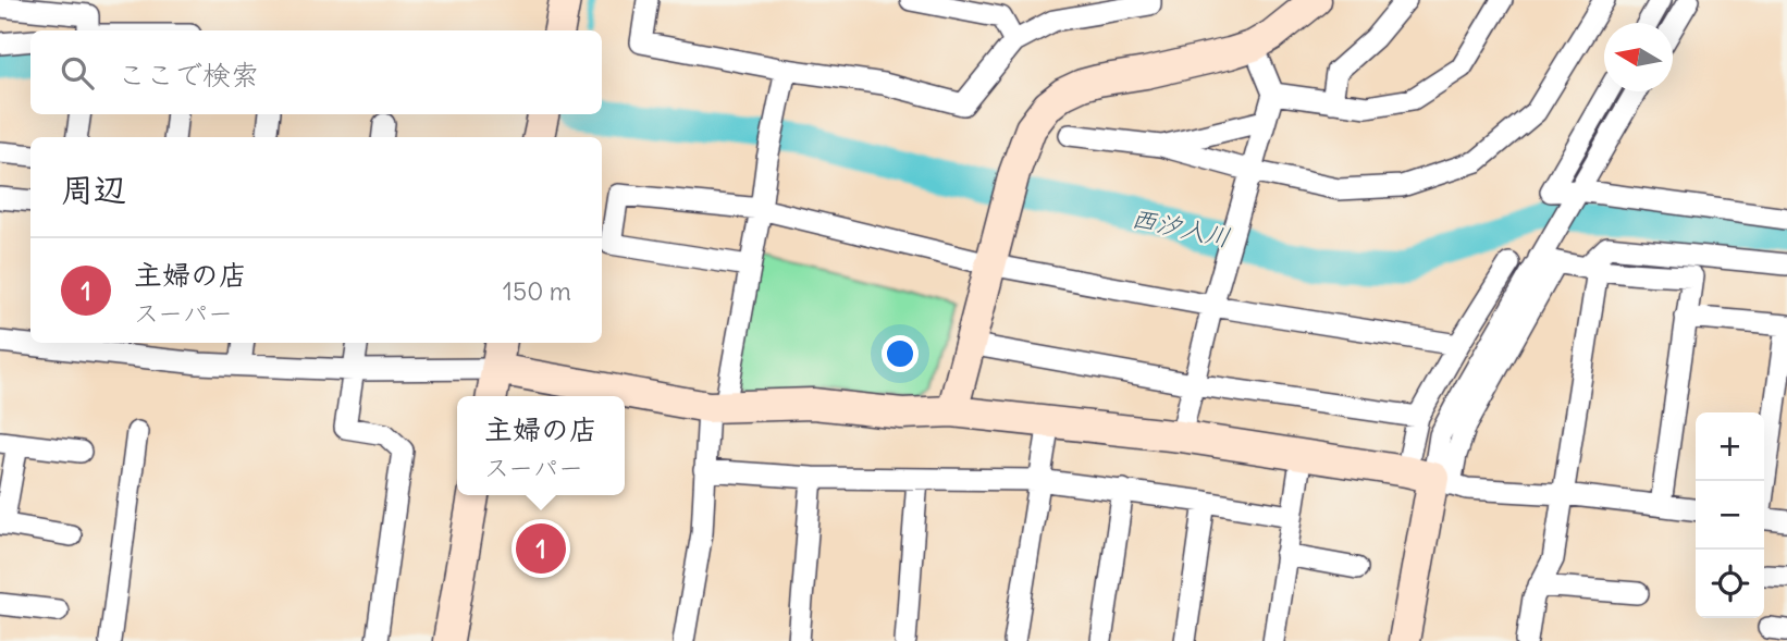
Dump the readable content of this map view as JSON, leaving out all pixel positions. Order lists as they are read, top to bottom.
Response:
{
  "water": ["西汐入川"],
  "north": "left",
  "page": {
    "search": "ここで検索",
    "heading": "周辺",
    "list": [
      {
        "mark": "1",
        "name": "主婦の店",
        "note": "スーパー",
        "value": "150 m"
      }
    ],
    "popup": ["主婦の店", "スーパー"],
    "map_buttons": ["+", "−"],
    "pins": "1"
  }
}
